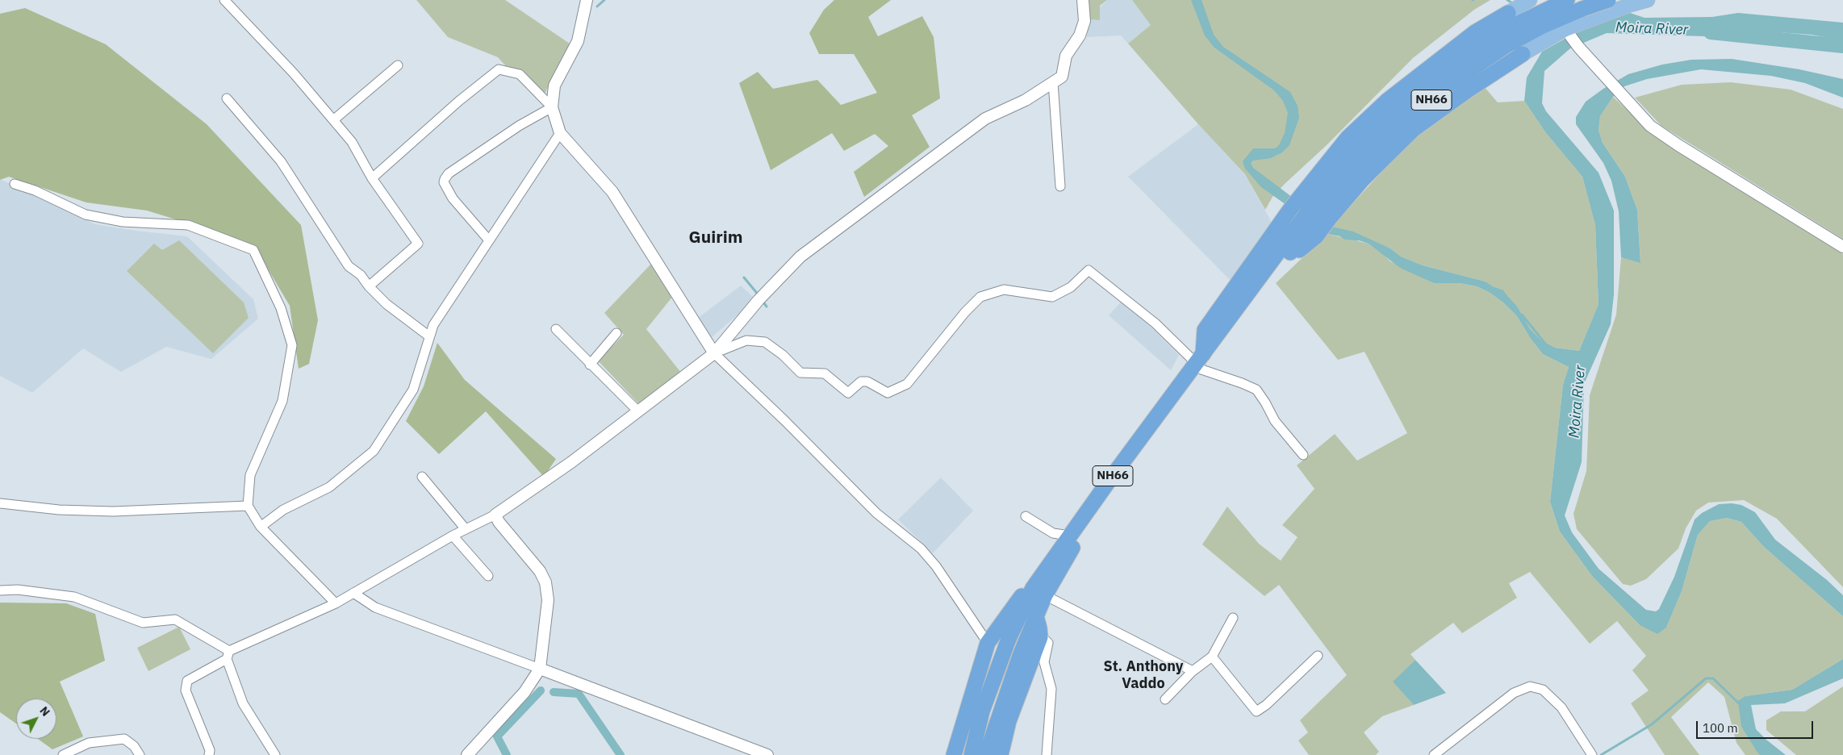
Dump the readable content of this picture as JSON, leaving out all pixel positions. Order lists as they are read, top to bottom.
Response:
{
  "streets": {
    "highway": ["NH66"]
  },
  "districts": ["Guirim", "St. Anthony Vaddo"],
  "water": ["Moira River"],
  "scale_bar": "100 m",
  "north": "top right"
}
